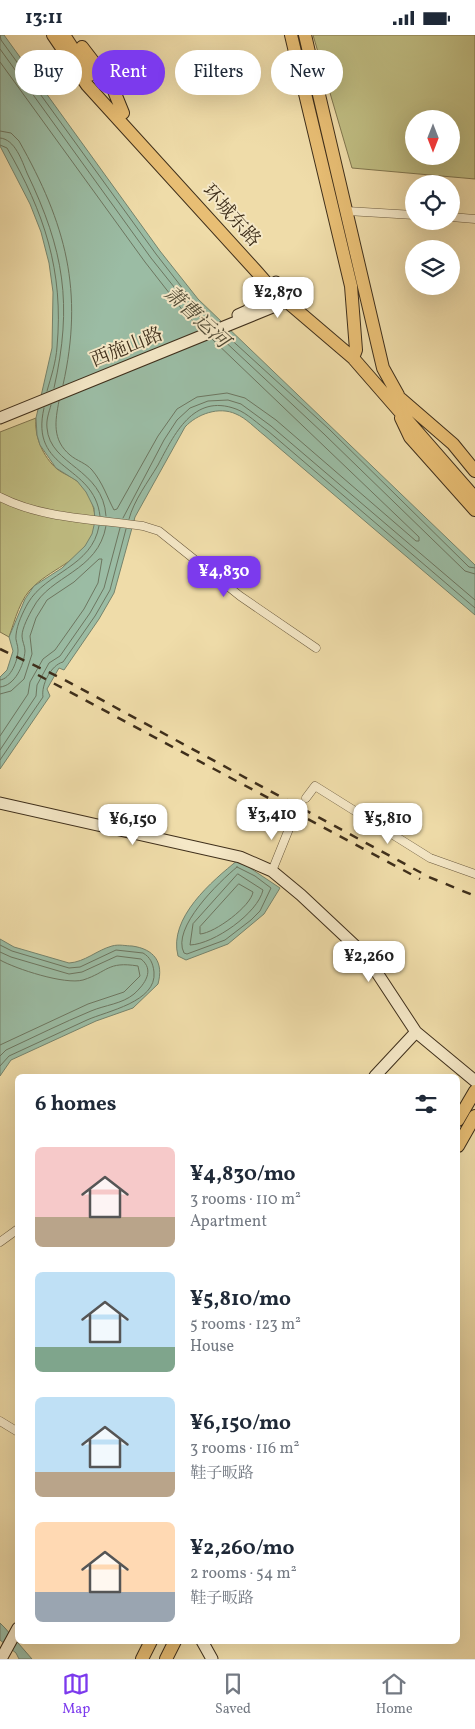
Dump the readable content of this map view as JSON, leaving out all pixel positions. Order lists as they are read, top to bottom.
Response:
{
  "streets": {
    "main road": ["环城东路"],
    "street": ["西施山路"]
  },
  "crossings": [
    ["环城东路", "西施山路"]
  ],
  "water": ["萧曹运河"],
  "north": "bottom",
  "page": {
    "status": "13:11",
    "chip": [
      "Buy",
      "Rent",
      "Filters",
      "New"
    ],
    "price": [
      "¥2,870",
      "¥4,830",
      "¥3,410",
      "¥5,810",
      "¥6,150",
      "¥2,260"
    ],
    "heading": "6 homes",
    "list": [
      {
        "name": "¥4,830/mo",
        "note": "3 rooms · 110 m² · Apartment"
      },
      {
        "name": "¥5,810/mo",
        "note": "5 rooms · 123 m² · House"
      },
      {
        "name": "¥6,150/mo",
        "note": "3 rooms · 116 m² · 鞋子畈路"
      },
      {
        "name": "¥2,260/mo",
        "note": "2 rooms · 54 m² · 鞋子畈路"
      }
    ],
    "tabs": ["Map", "Saved", "Home"]
  }
}
